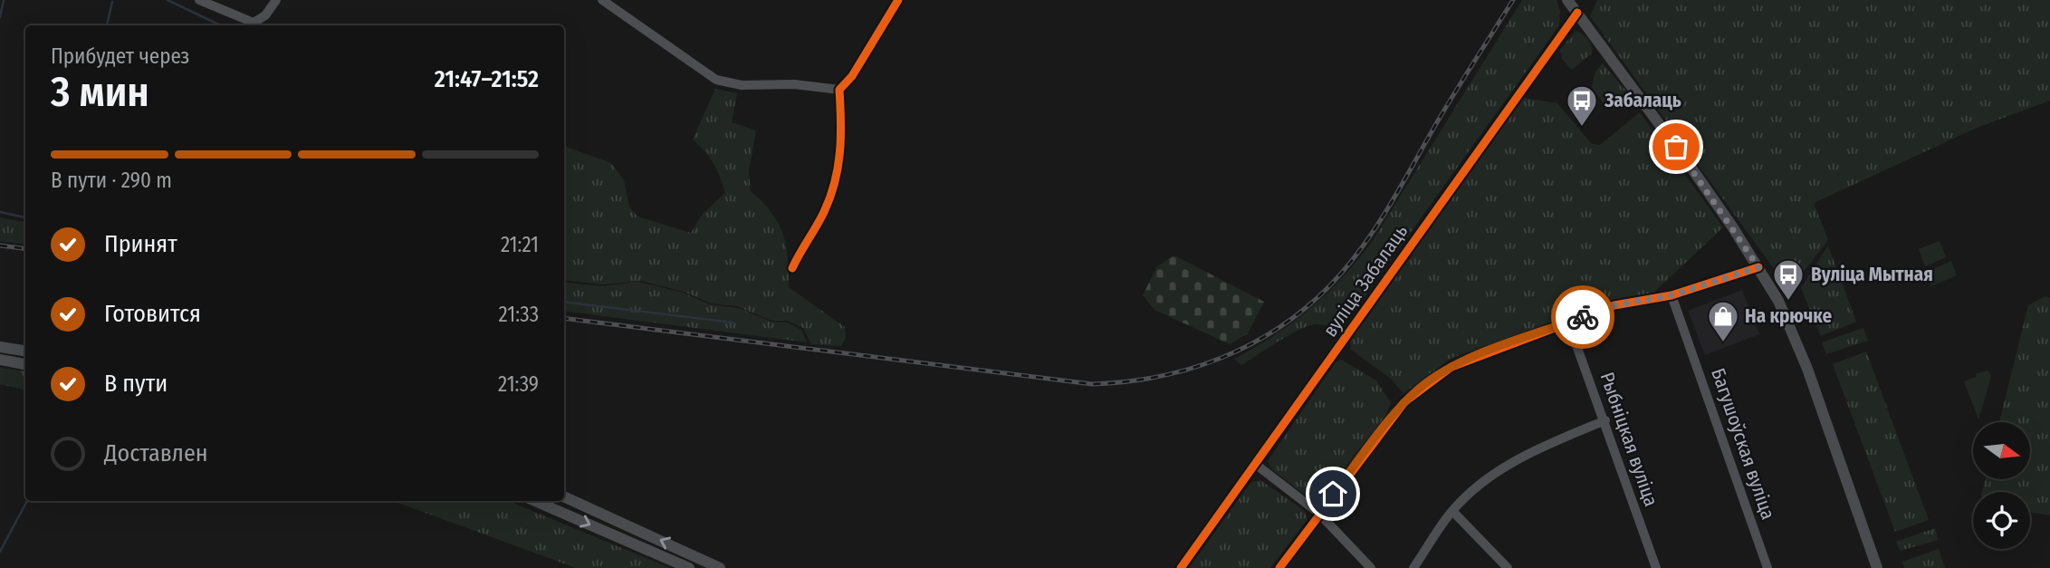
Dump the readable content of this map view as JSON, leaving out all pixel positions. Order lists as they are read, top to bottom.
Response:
{
  "streets": {
    "street": ["вуліца Забалаць", "Рыбніцкая вуліца", "Багушоўская вуліца"]
  },
  "places": {
    "bus stop": ["Забалаць", "Вуліца Мытная"],
    "shop": ["На крючке"]
  },
  "north": "right",
  "page": {
    "heading": ["3 мин", "Прибудет через", "21:47–21:52"],
    "bar": "В пути · 290 m",
    "list": [
      ["Принят", "21:21"],
      ["Готовится", "21:33"],
      ["В пути", "21:39"],
      "Доставлен"
    ]
  }
}
